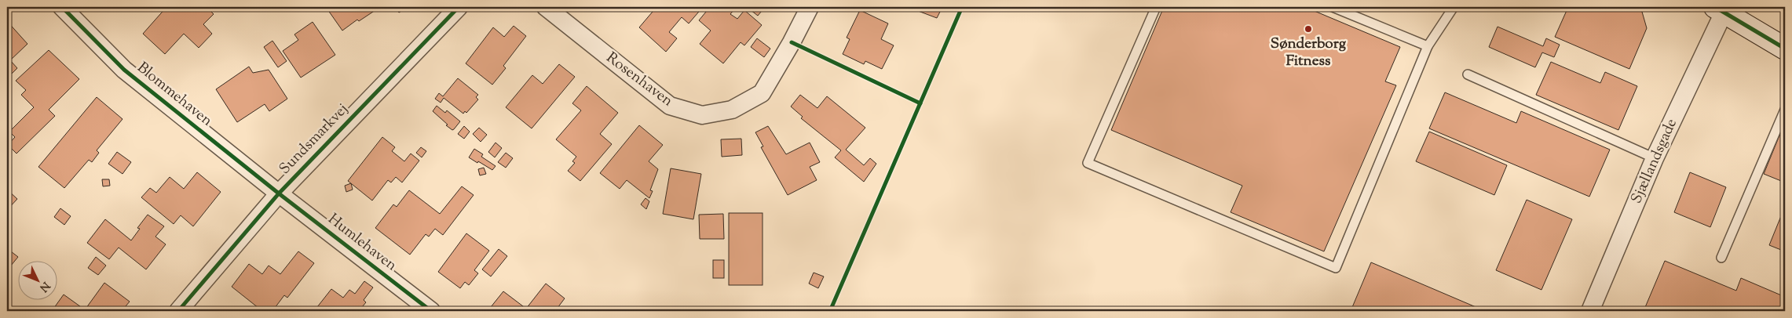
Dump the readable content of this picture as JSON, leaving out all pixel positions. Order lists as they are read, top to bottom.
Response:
{
  "streets": {
    "street": [
      "Rosenhaven",
      "Blommehaven",
      "Sundsmarkvej",
      "Sjællandsgade",
      "Humlehaven"
    ]
  },
  "crossings": [
    ["Blommehaven", "Sundsmarkvej"],
    ["Blommehaven", "Humlehaven"],
    ["Sundsmarkvej", "Humlehaven"]
  ],
  "places": ["Sønderborg Fitness"],
  "north": "bottom right"
}
